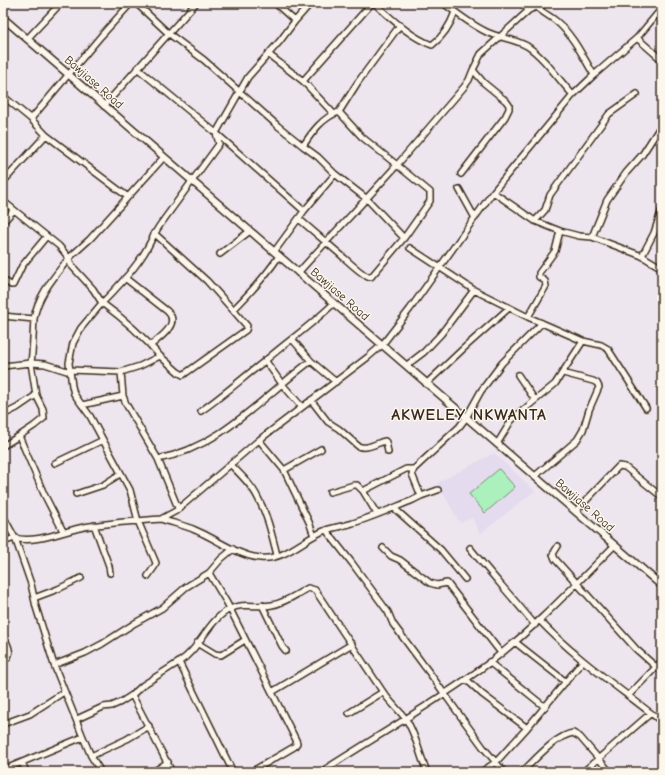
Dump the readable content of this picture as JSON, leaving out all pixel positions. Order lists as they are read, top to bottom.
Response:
{
  "streets": {
    "main road": ["Bawjiase Road"]
  },
  "districts": ["AKWELEY NKWANTA"]
}
